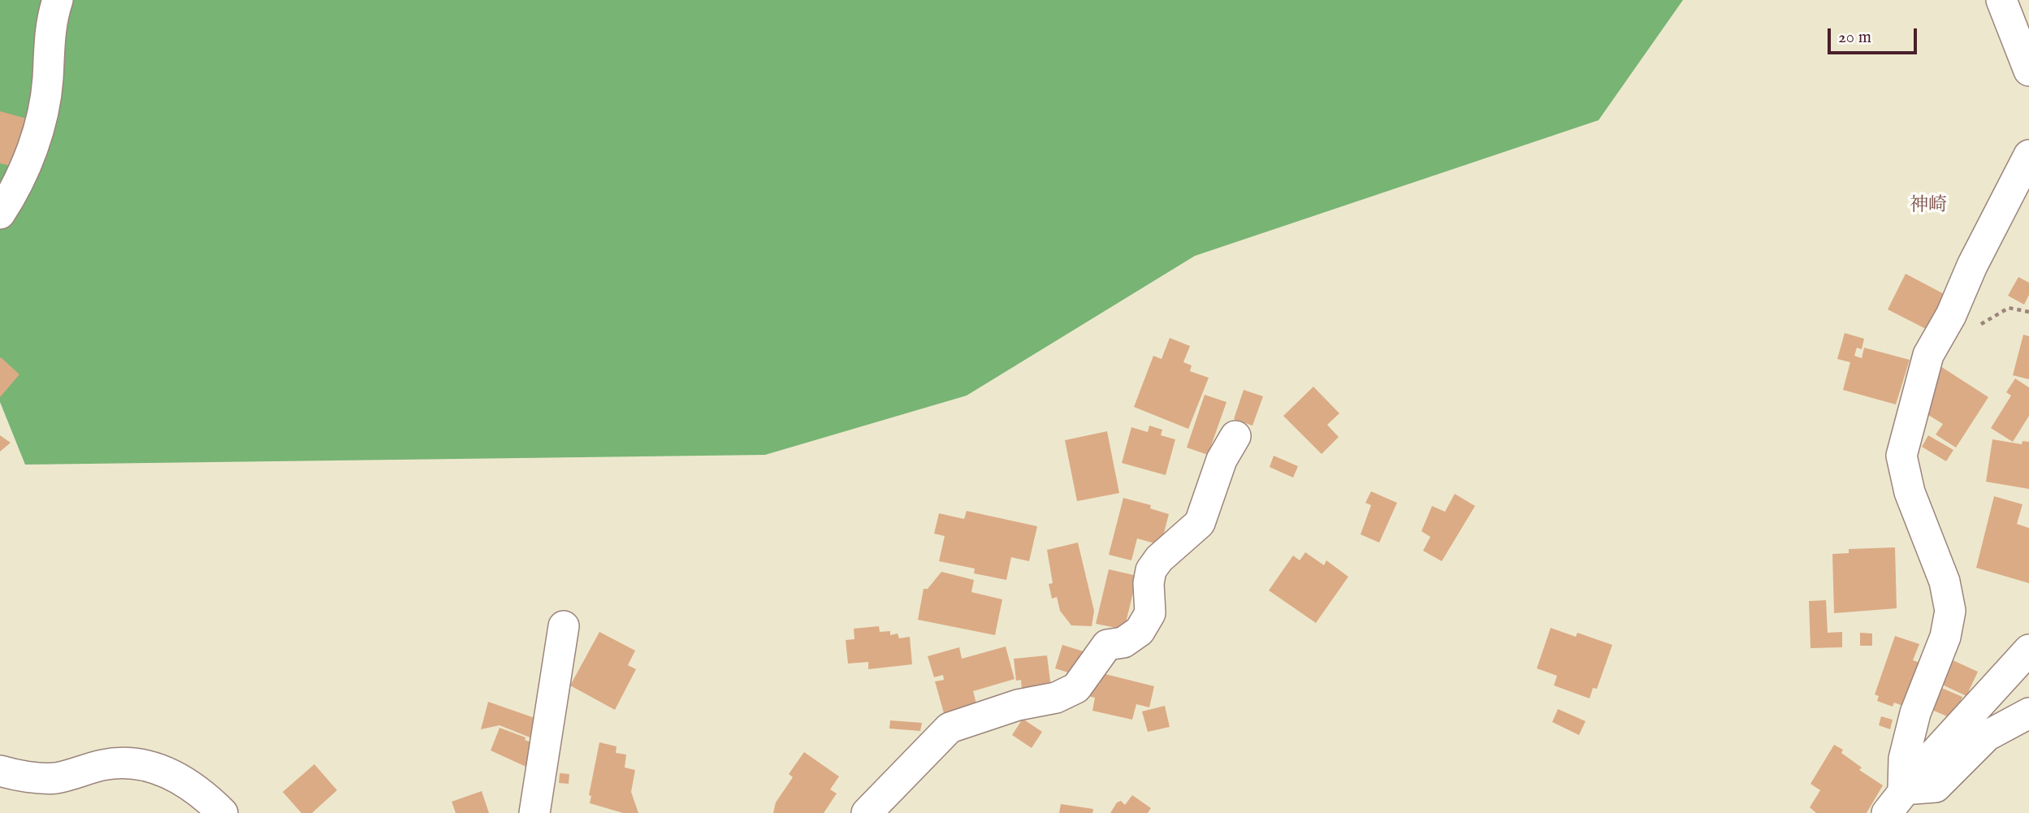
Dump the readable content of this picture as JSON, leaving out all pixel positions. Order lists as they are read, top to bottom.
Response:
{
  "districts": ["神崎"],
  "scale_bar": "20 m"
}
